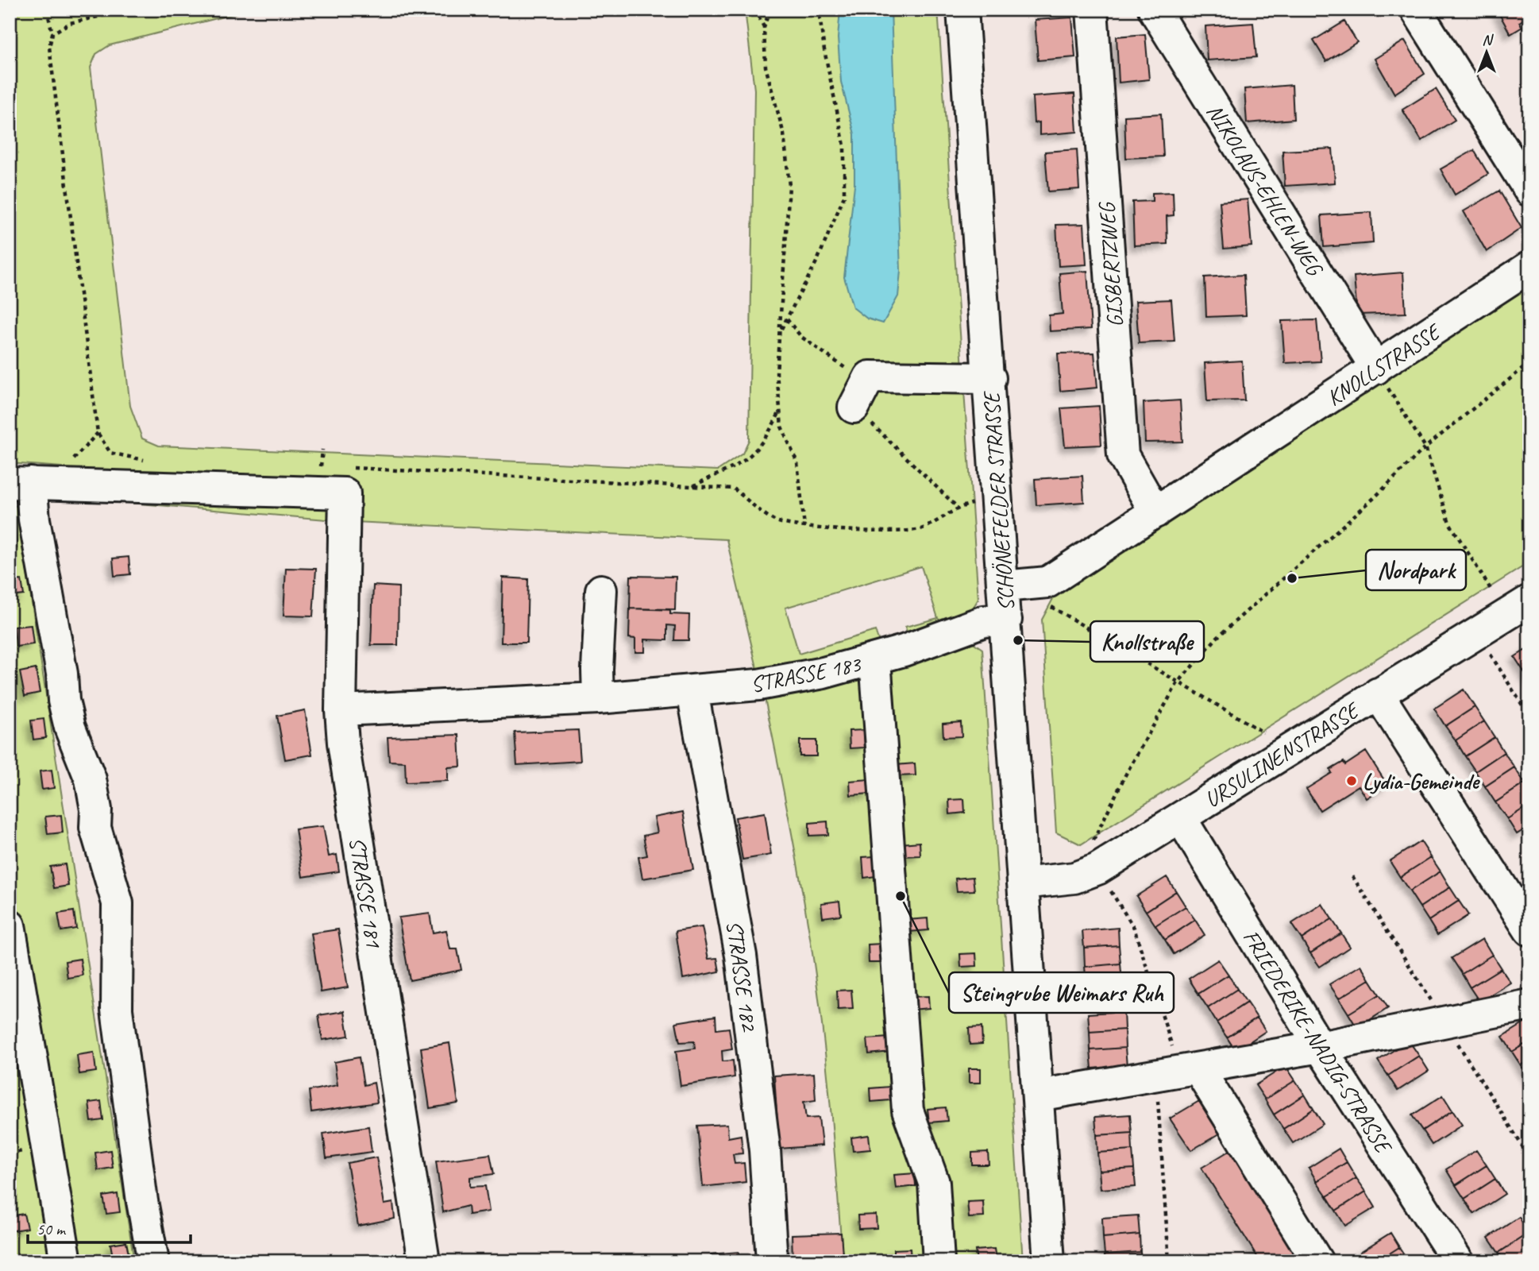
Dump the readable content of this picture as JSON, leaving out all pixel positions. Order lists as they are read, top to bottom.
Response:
{
  "streets": {
    "street": [
      "NIKOLAUS-EHLEN-WEG",
      "GISBERTZWEG",
      "KNOLLSTRASSE",
      "SCHÖNEFELDER STRASSE",
      "STRASSE 183",
      "URSULINENSTRASSE",
      "STRASSE 181",
      "STRASSE 182",
      "FRIEDERIKE-NADIG-STRASSE"
    ]
  },
  "crossings": [
    ["NIKOLAUS-EHLEN-WEG", "KNOLLSTRASSE"],
    ["GISBERTZWEG", "KNOLLSTRASSE"],
    ["KNOLLSTRASSE", "SCHÖNEFELDER STRASSE"],
    ["SCHÖNEFELDER STRASSE", "STRASSE 183"],
    ["SCHÖNEFELDER STRASSE", "URSULINENSTRASSE"],
    ["STRASSE 183", "STRASSE 181"],
    ["STRASSE 183", "STRASSE 182"],
    ["URSULINENSTRASSE", "FRIEDERIKE-NADIG-STRASSE"]
  ],
  "places": [
    "Nordpark",
    "Knollstraße",
    "Lydia-Gemeinde",
    "Steingrube Weimars Ruh"
  ],
  "scale_bar": "50 m",
  "north": "top"
}
